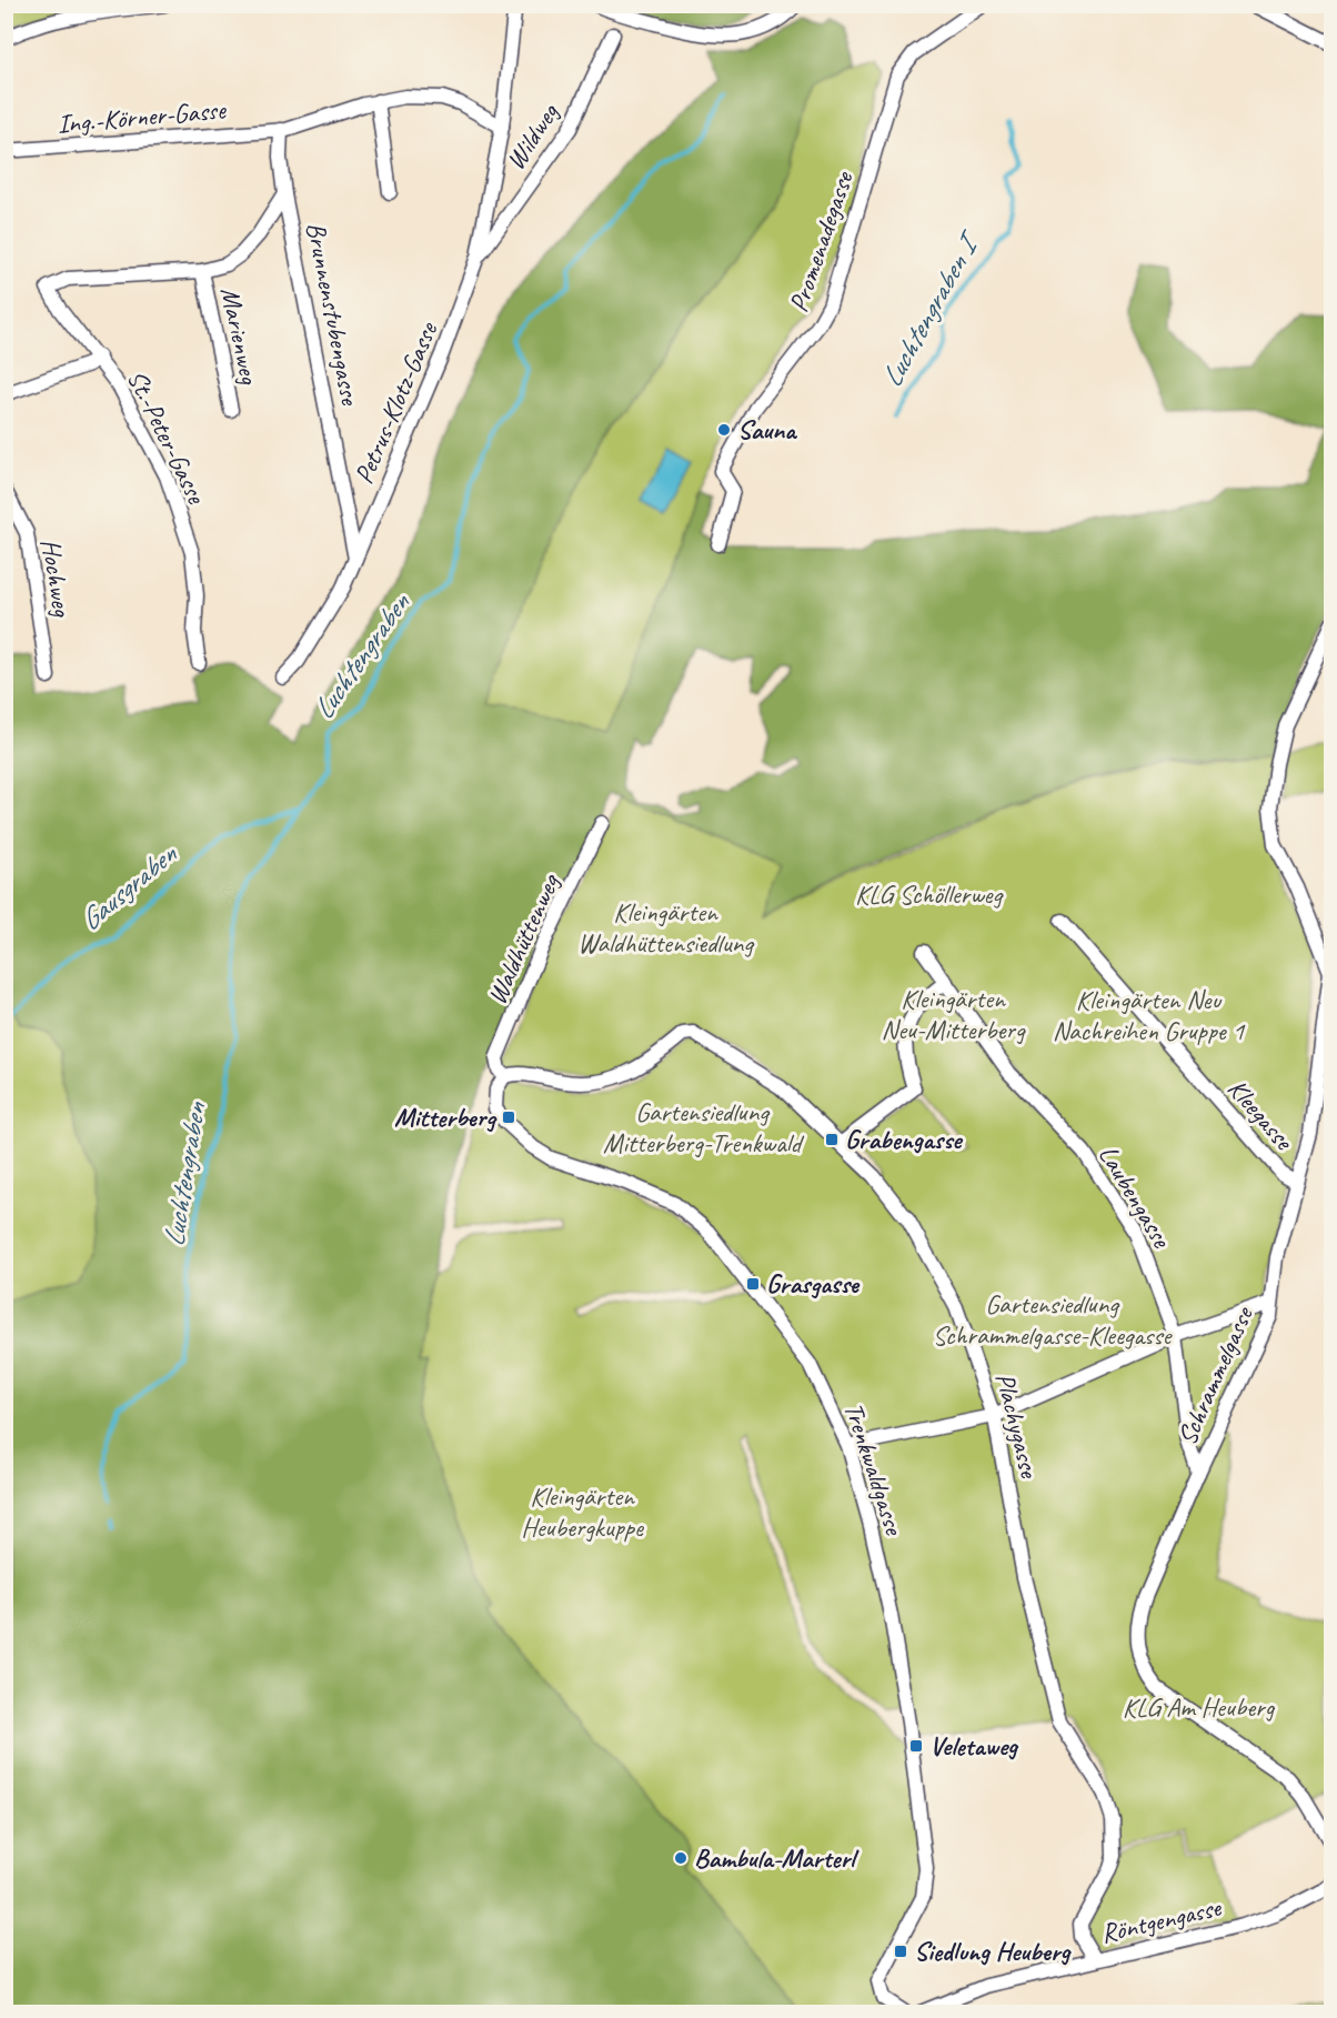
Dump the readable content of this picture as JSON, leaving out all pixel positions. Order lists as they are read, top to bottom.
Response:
{
  "streets": {
    "street": [
      "Ing.-Körner-Gasse",
      "Wildweg",
      "Promenadegasse",
      "Brunnenstubengasse",
      "Marienweg",
      "Petrus-Klotz-Gasse",
      "St.-Peter-Gasse",
      "Hochweg",
      "Waldhüttenweg",
      "Kleegasse",
      "Laubengasse",
      "Schrammelgasse",
      "Plachygasse",
      "Trenkwaldgasse",
      "Röntgengasse"
    ]
  },
  "crossings": [
    ["Ing.-Körner-Gasse", "Brunnenstubengasse"],
    ["Ing.-Körner-Gasse", "Petrus-Klotz-Gasse"],
    ["Wildweg", "Petrus-Klotz-Gasse"],
    ["Brunnenstubengasse", "Petrus-Klotz-Gasse"],
    ["Marienweg", "St.-Peter-Gasse"],
    ["Waldhüttenweg", "Plachygasse"],
    ["Waldhüttenweg", "Trenkwaldgasse"],
    ["Kleegasse", "Schrammelgasse"],
    ["Laubengasse", "Schrammelgasse"],
    ["Plachygasse", "Trenkwaldgasse"],
    ["Plachygasse", "Röntgengasse"]
  ],
  "water": ["Luchtengraben I", "Luchtengraben", "Gausgraben"],
  "parks": [
    "KLG Schöllerweg",
    "Kleingärten Waldhüttensiedlung",
    "Kleingärten Neu-Mitterberg",
    "Kleingärten Neu Nachreihen Gruppe 1",
    "Gartensiedlung Mitterberg-Trenkwald",
    "Gartensiedlung Schrammelgasse-Kleegasse",
    "Kleingärten Heubergkuppe",
    "KLG Am Heuberg"
  ],
  "places": {
    "other": ["Sauna", "Bambula-Marterl"],
    "transit": [
      "Mitterberg",
      "Grabengasse",
      "Grasgasse",
      "Veletaweg",
      "Siedlung Heuberg"
    ]
  }
}
